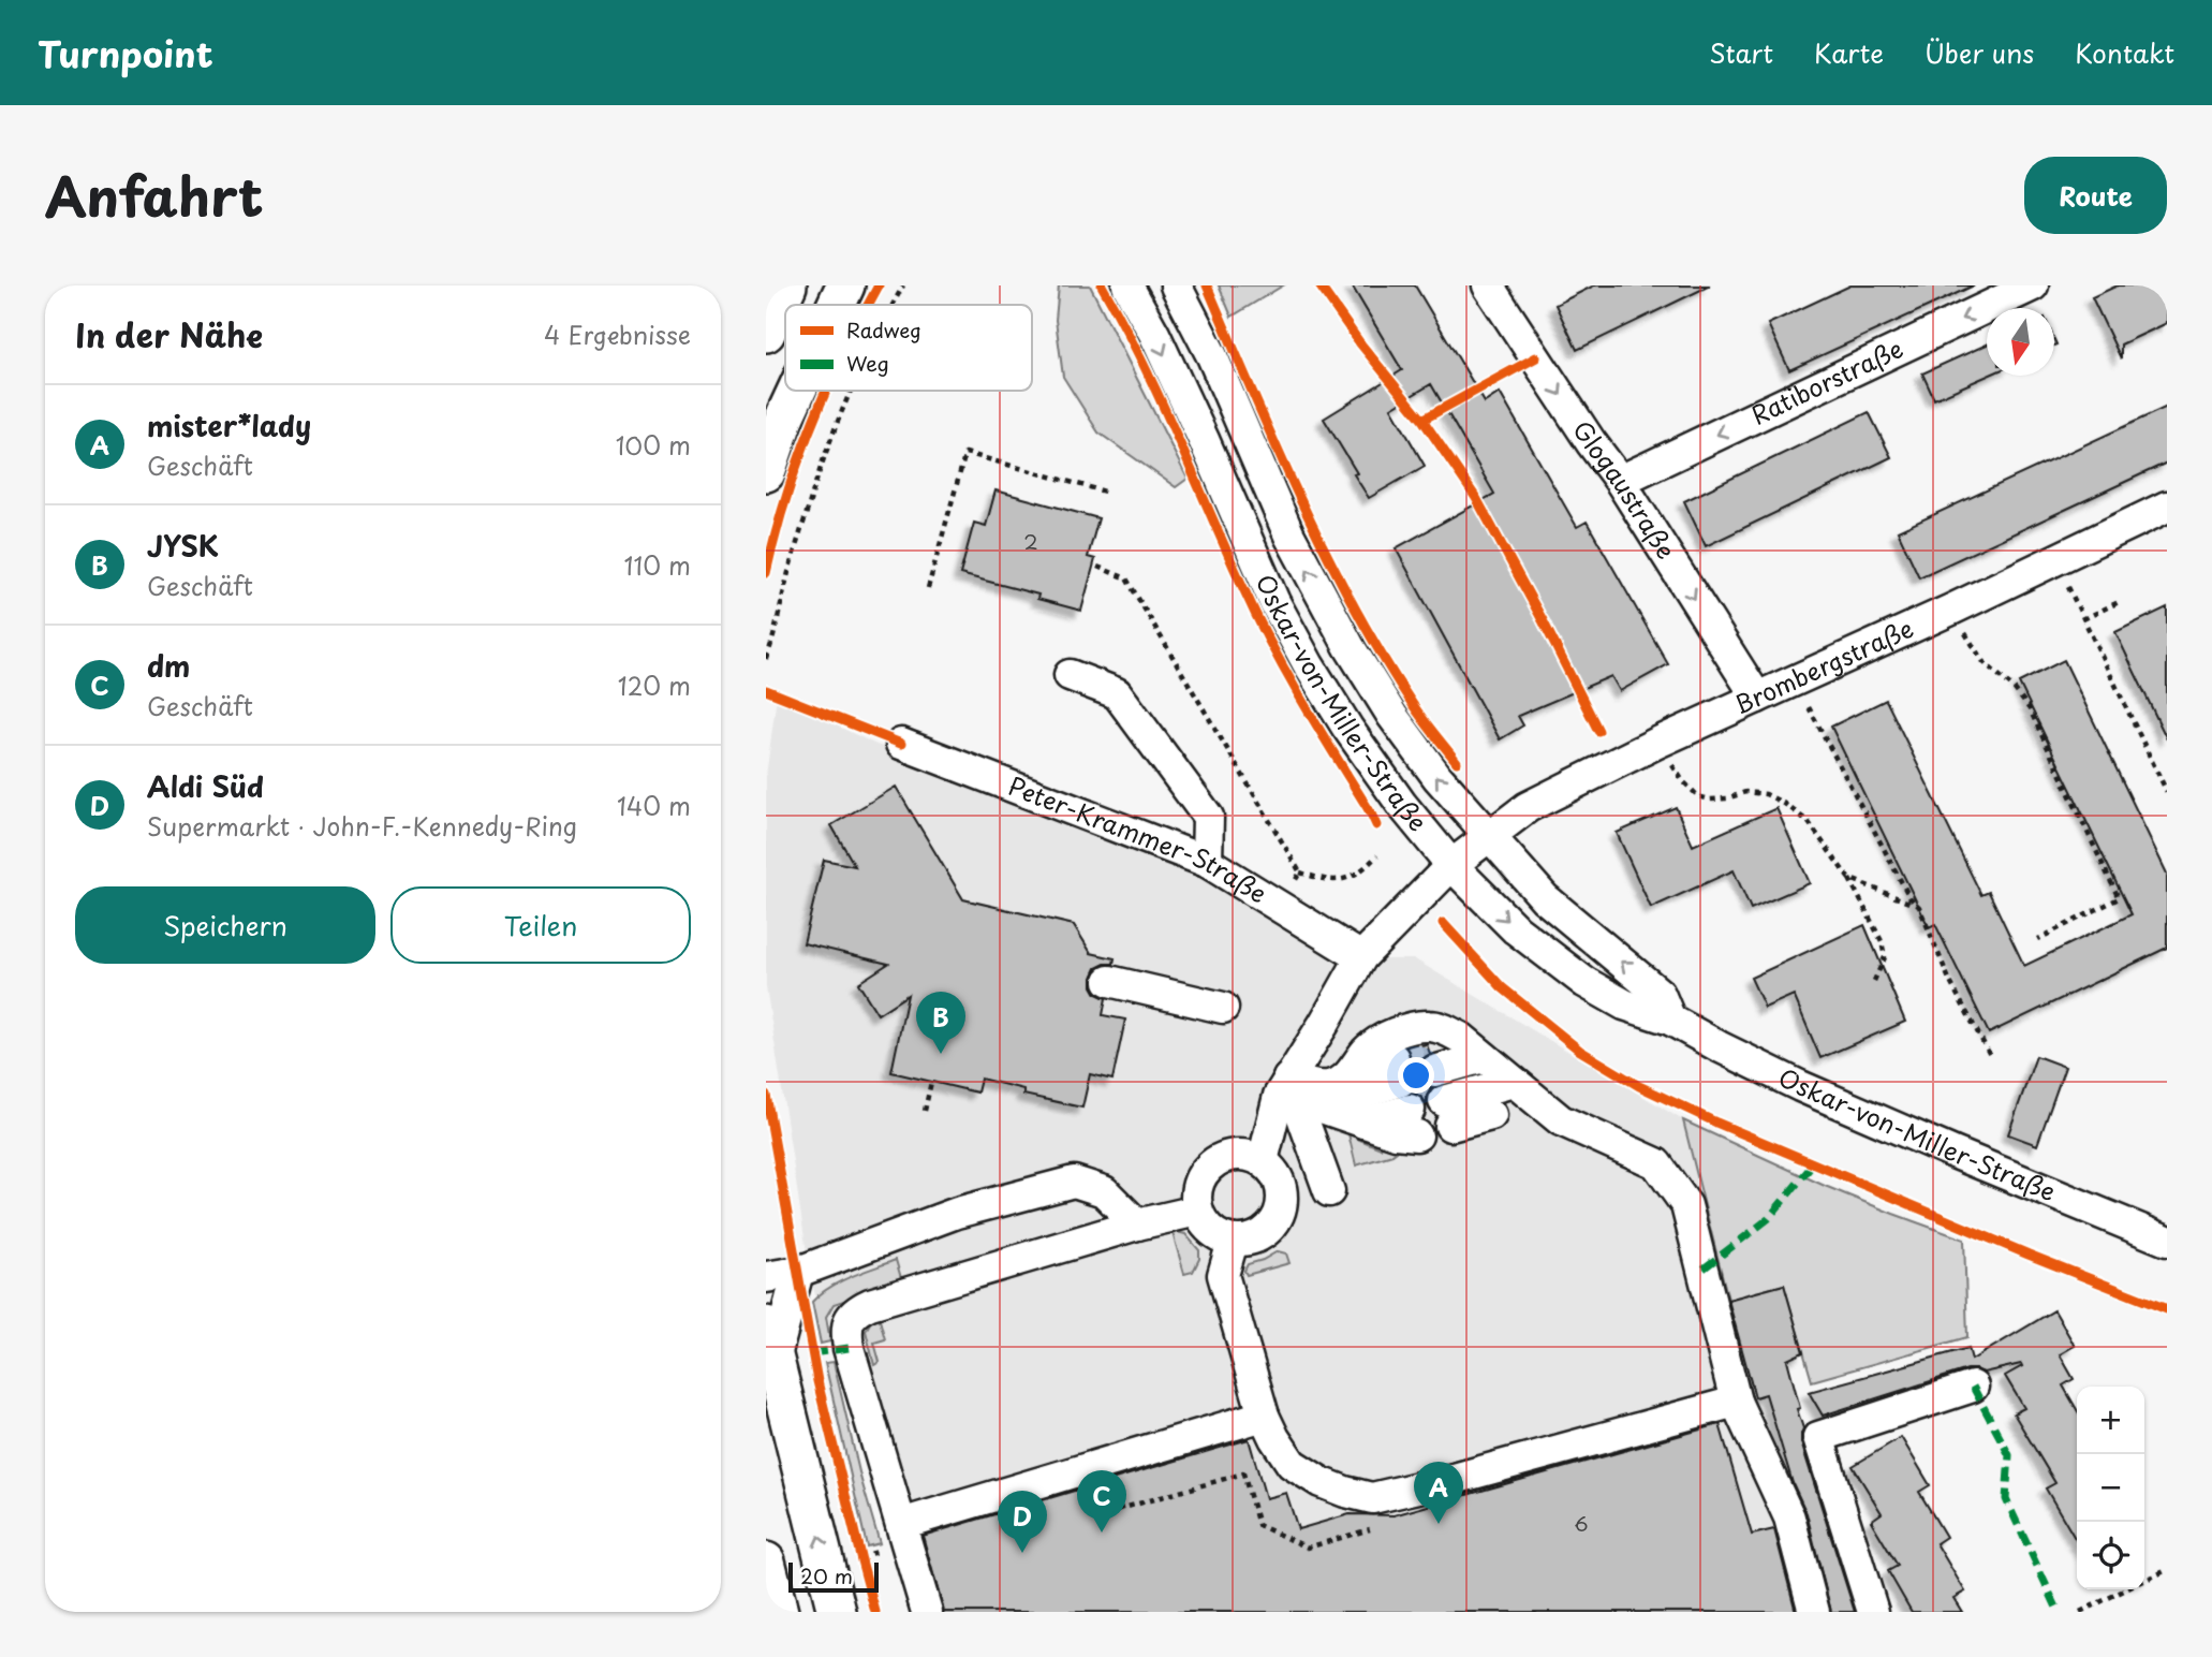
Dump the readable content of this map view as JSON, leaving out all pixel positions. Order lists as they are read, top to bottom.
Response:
{
  "streets": {
    "street": [
      "Ratiborstraße",
      "Glogaustraße",
      "Brombergstraße",
      "Oskar-von-Miller-Straße",
      "Peter-Krammer-Straße"
    ]
  },
  "crossings": [
    ["Ratiborstraße", "Glogaustraße"],
    ["Glogaustraße", "Brombergstraße"],
    ["Brombergstraße", "Oskar-von-Miller-Straße"]
  ],
  "one_way": ["Ratiborstraße", "Glogaustraße"],
  "house_numbers": ["2", "6"],
  "legend": ["Radweg", "Weg"],
  "scale_bar": "20 m",
  "north": "bottom",
  "page": {
    "header": "Turnpoint",
    "nav": [
      "Start",
      "Karte",
      "Über uns",
      "Kontakt"
    ],
    "title": "Anfahrt",
    "buttons": [
      "Route",
      ["Speichern", "Teilen"]
    ],
    "heading": ["In der Nähe", "4 Ergebnisse"],
    "list": [
      {
        "mark": "A",
        "name": "mister*lady",
        "note": "Geschäft",
        "value": "100 m"
      },
      {
        "mark": "B",
        "name": "JYSK",
        "note": "Geschäft",
        "value": "110 m"
      },
      {
        "mark": "C",
        "name": "dm",
        "note": "Geschäft",
        "value": "120 m"
      },
      {
        "mark": "D",
        "name": "Aldi Süd",
        "note": "Supermarkt · John-F.-Kennedy-Ring",
        "value": "140 m"
      }
    ],
    "pins": [
      "B",
      "A",
      "C",
      "D"
    ],
    "map_buttons": ["+", "−"],
    "scale": "20 m"
  }
}
